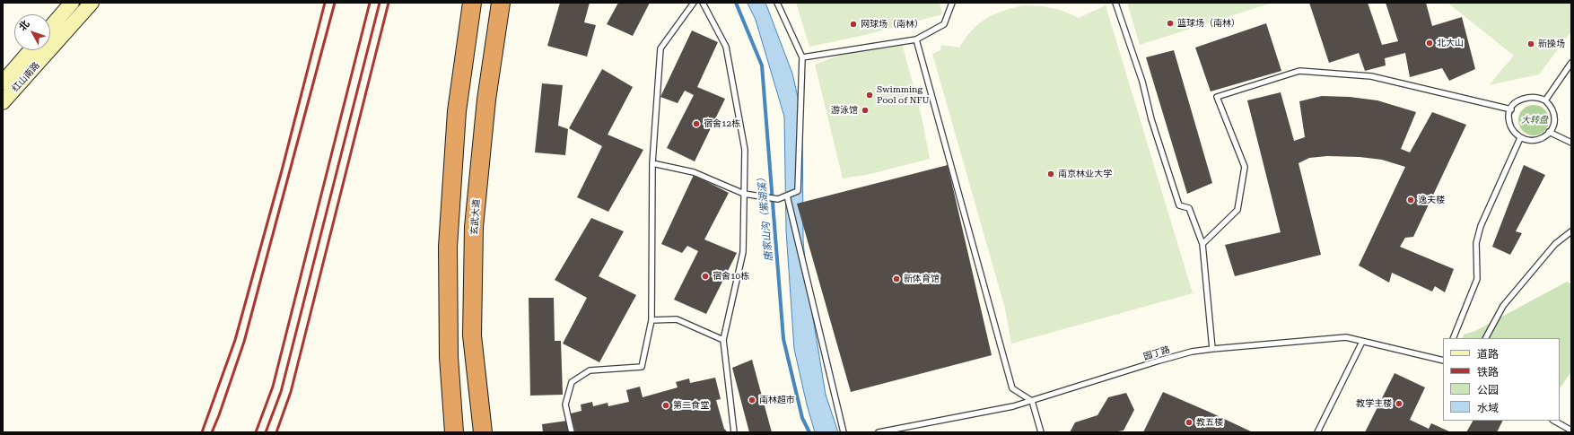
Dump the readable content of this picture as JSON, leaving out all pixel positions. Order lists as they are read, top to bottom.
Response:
{
  "streets": {
    "highway": ["玄武大道"],
    "main road": ["红山南路"],
    "lane": ["园丁路"]
  },
  "water": ["唐家山沟（紫湖溪）"],
  "parks": ["大转盘"],
  "places": [
    "篮球场（南林）",
    "网球场（南林）",
    "北大山",
    "新操场",
    "Swimming Pool of NFU",
    "游泳馆",
    "宿舍12栋",
    "南京林业大学",
    "逸夫楼",
    "宿舍10栋",
    "新体育馆",
    "南林超市",
    "教学主楼",
    "第二食堂",
    "教五楼"
  ],
  "legend": [
    "道路",
    "铁路",
    "公园",
    "水域"
  ],
  "north": "top left"
}
